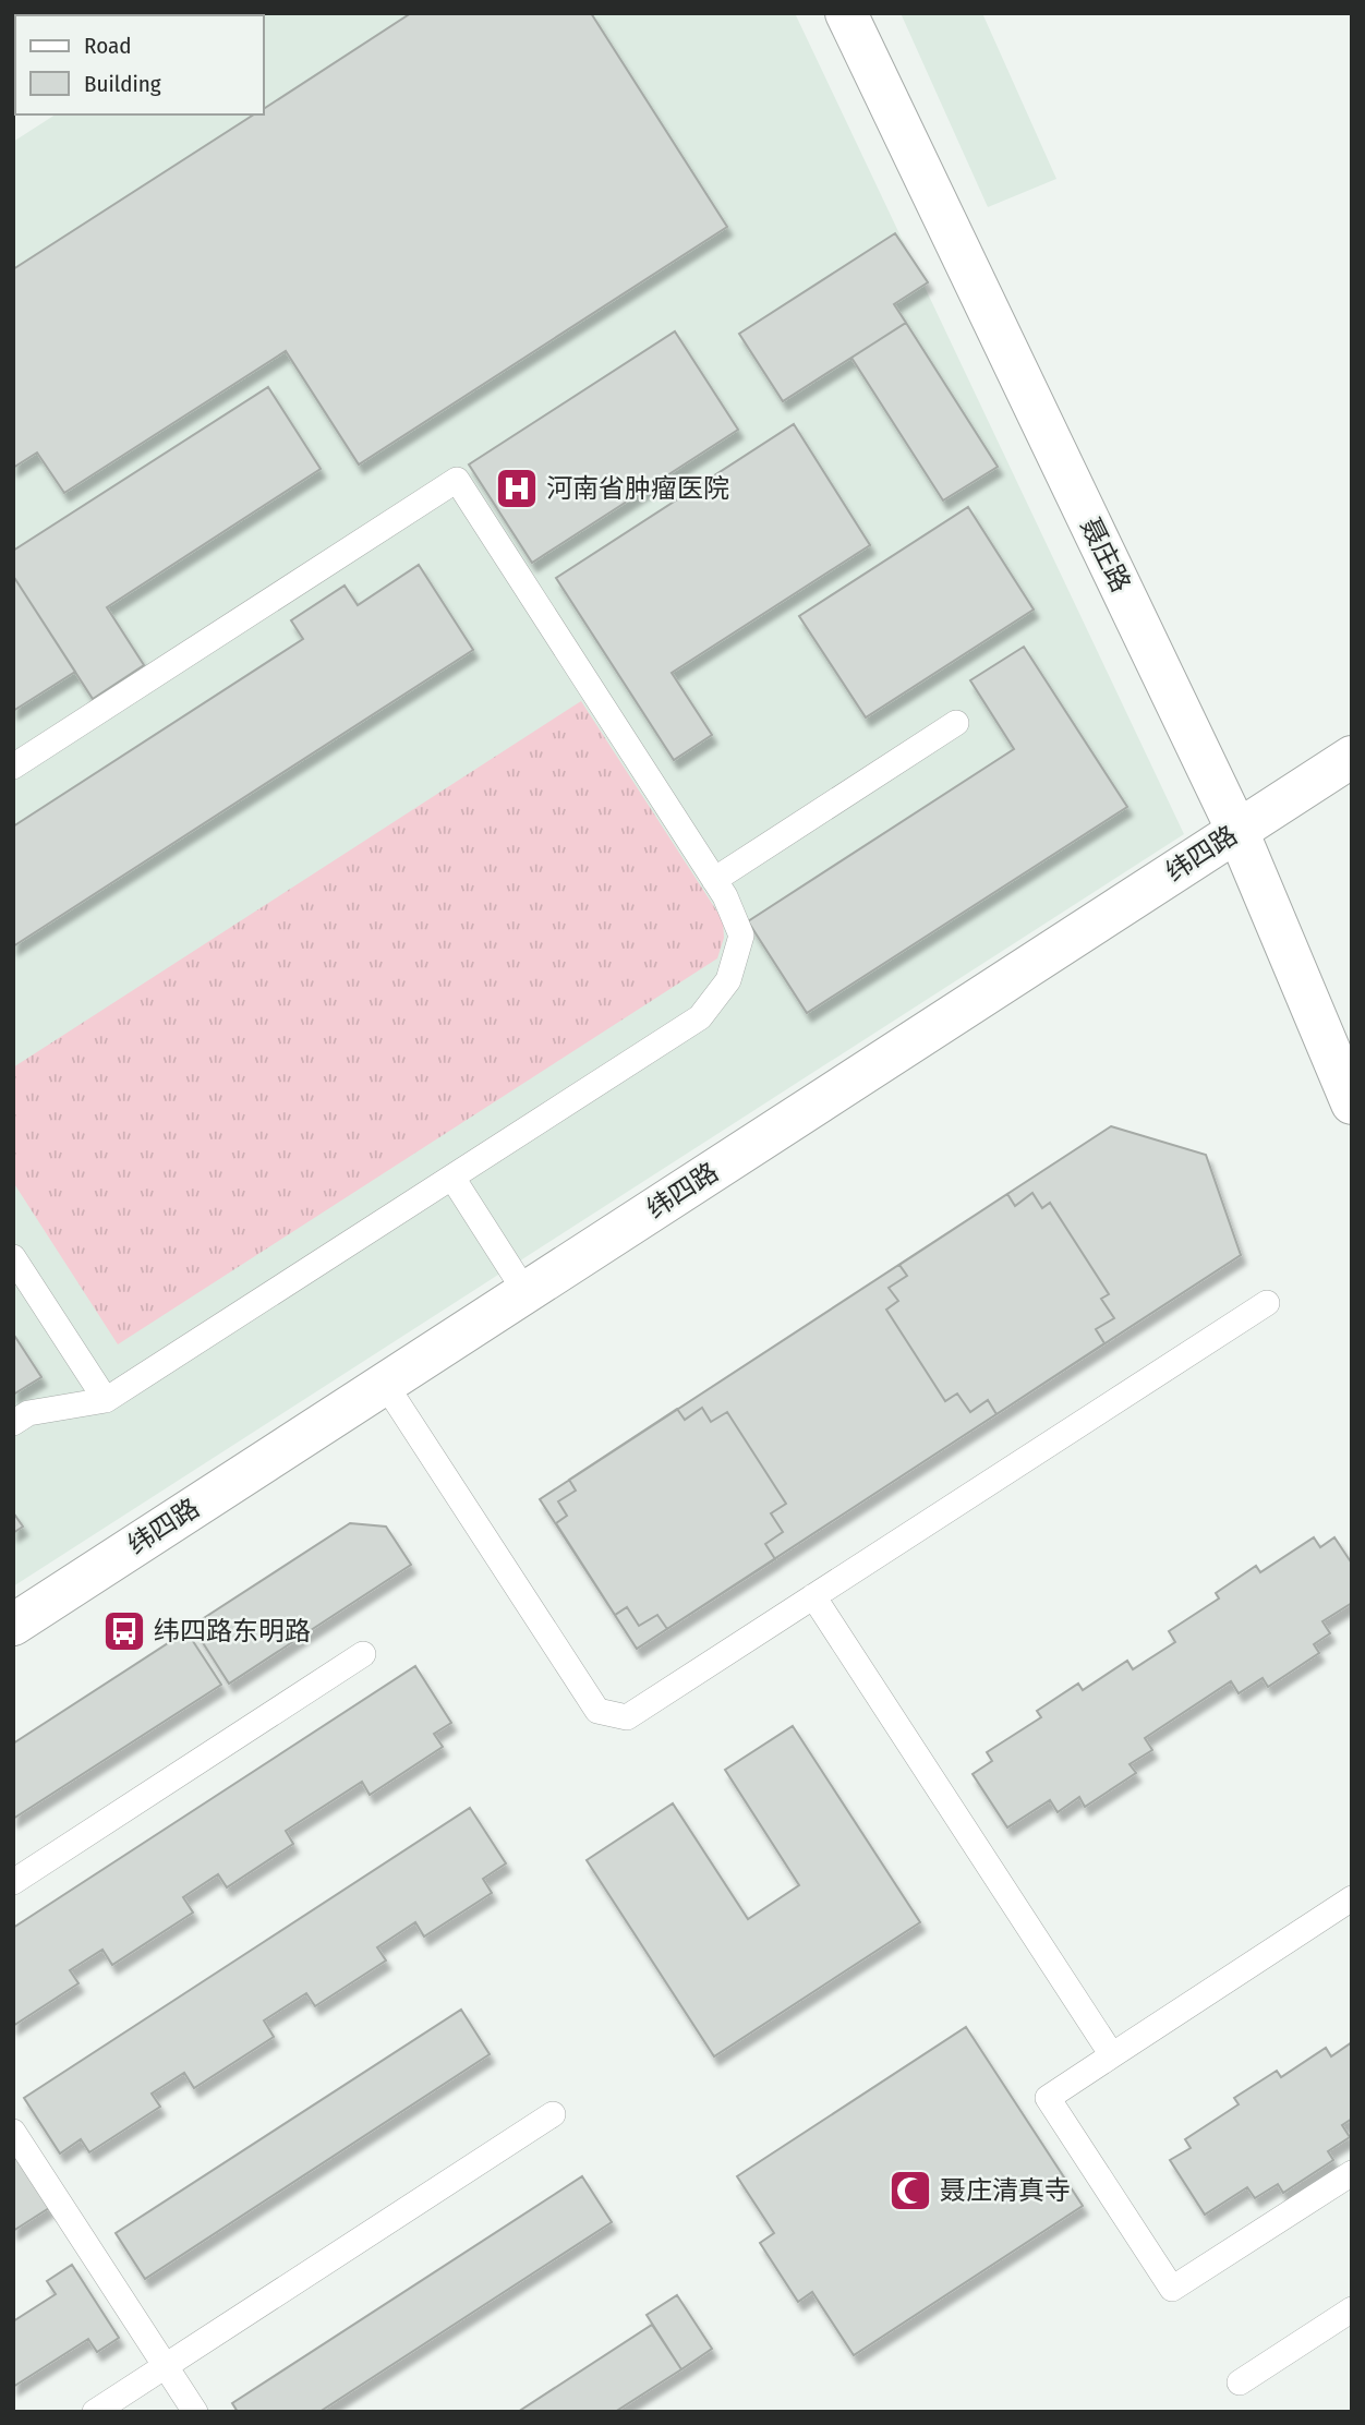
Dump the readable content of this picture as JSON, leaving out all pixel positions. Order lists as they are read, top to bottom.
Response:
{
  "streets": {
    "street": ["聂庄路", "纬四路"]
  },
  "crossings": [
    ["聂庄路", "纬四路"]
  ],
  "places": {
    "hospital": ["河南省肿瘤医院"],
    "bus stop": ["纬四路东明路"],
    "mosque": ["聂庄清真寺"]
  },
  "legend": ["Road", "Building"]
}
